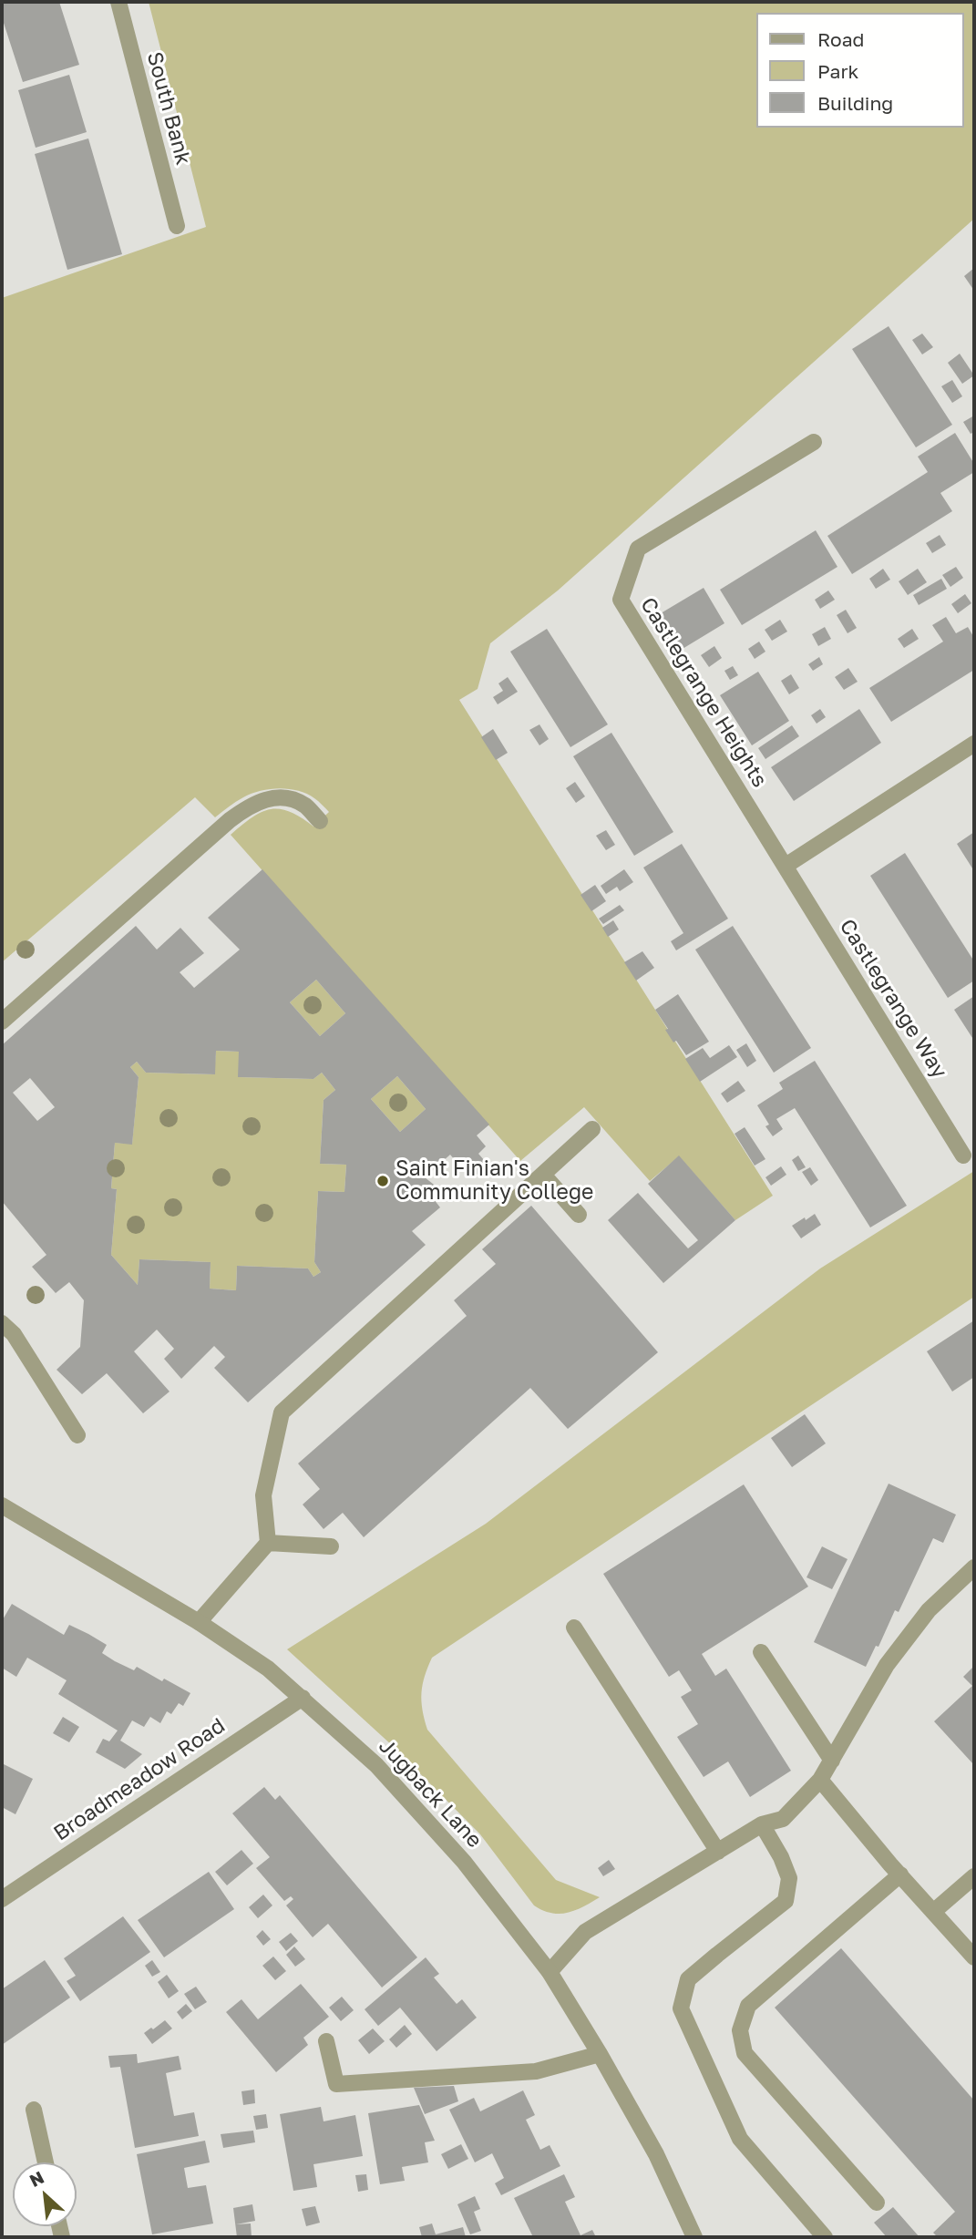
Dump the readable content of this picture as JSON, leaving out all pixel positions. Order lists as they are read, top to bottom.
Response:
{
  "streets": {
    "street": [
      "South Bank",
      "Castlegrange Heights",
      "Castlegrange Way",
      "Broadmeadow Road",
      "Jugback Lane"
    ]
  },
  "crossings": [
    ["Castlegrange Heights", "Castlegrange Way"],
    ["Broadmeadow Road", "Jugback Lane"]
  ],
  "places": ["Saint Finian's Community College"],
  "legend": ["Road", "Park", "Building"],
  "north": "top left"
}
